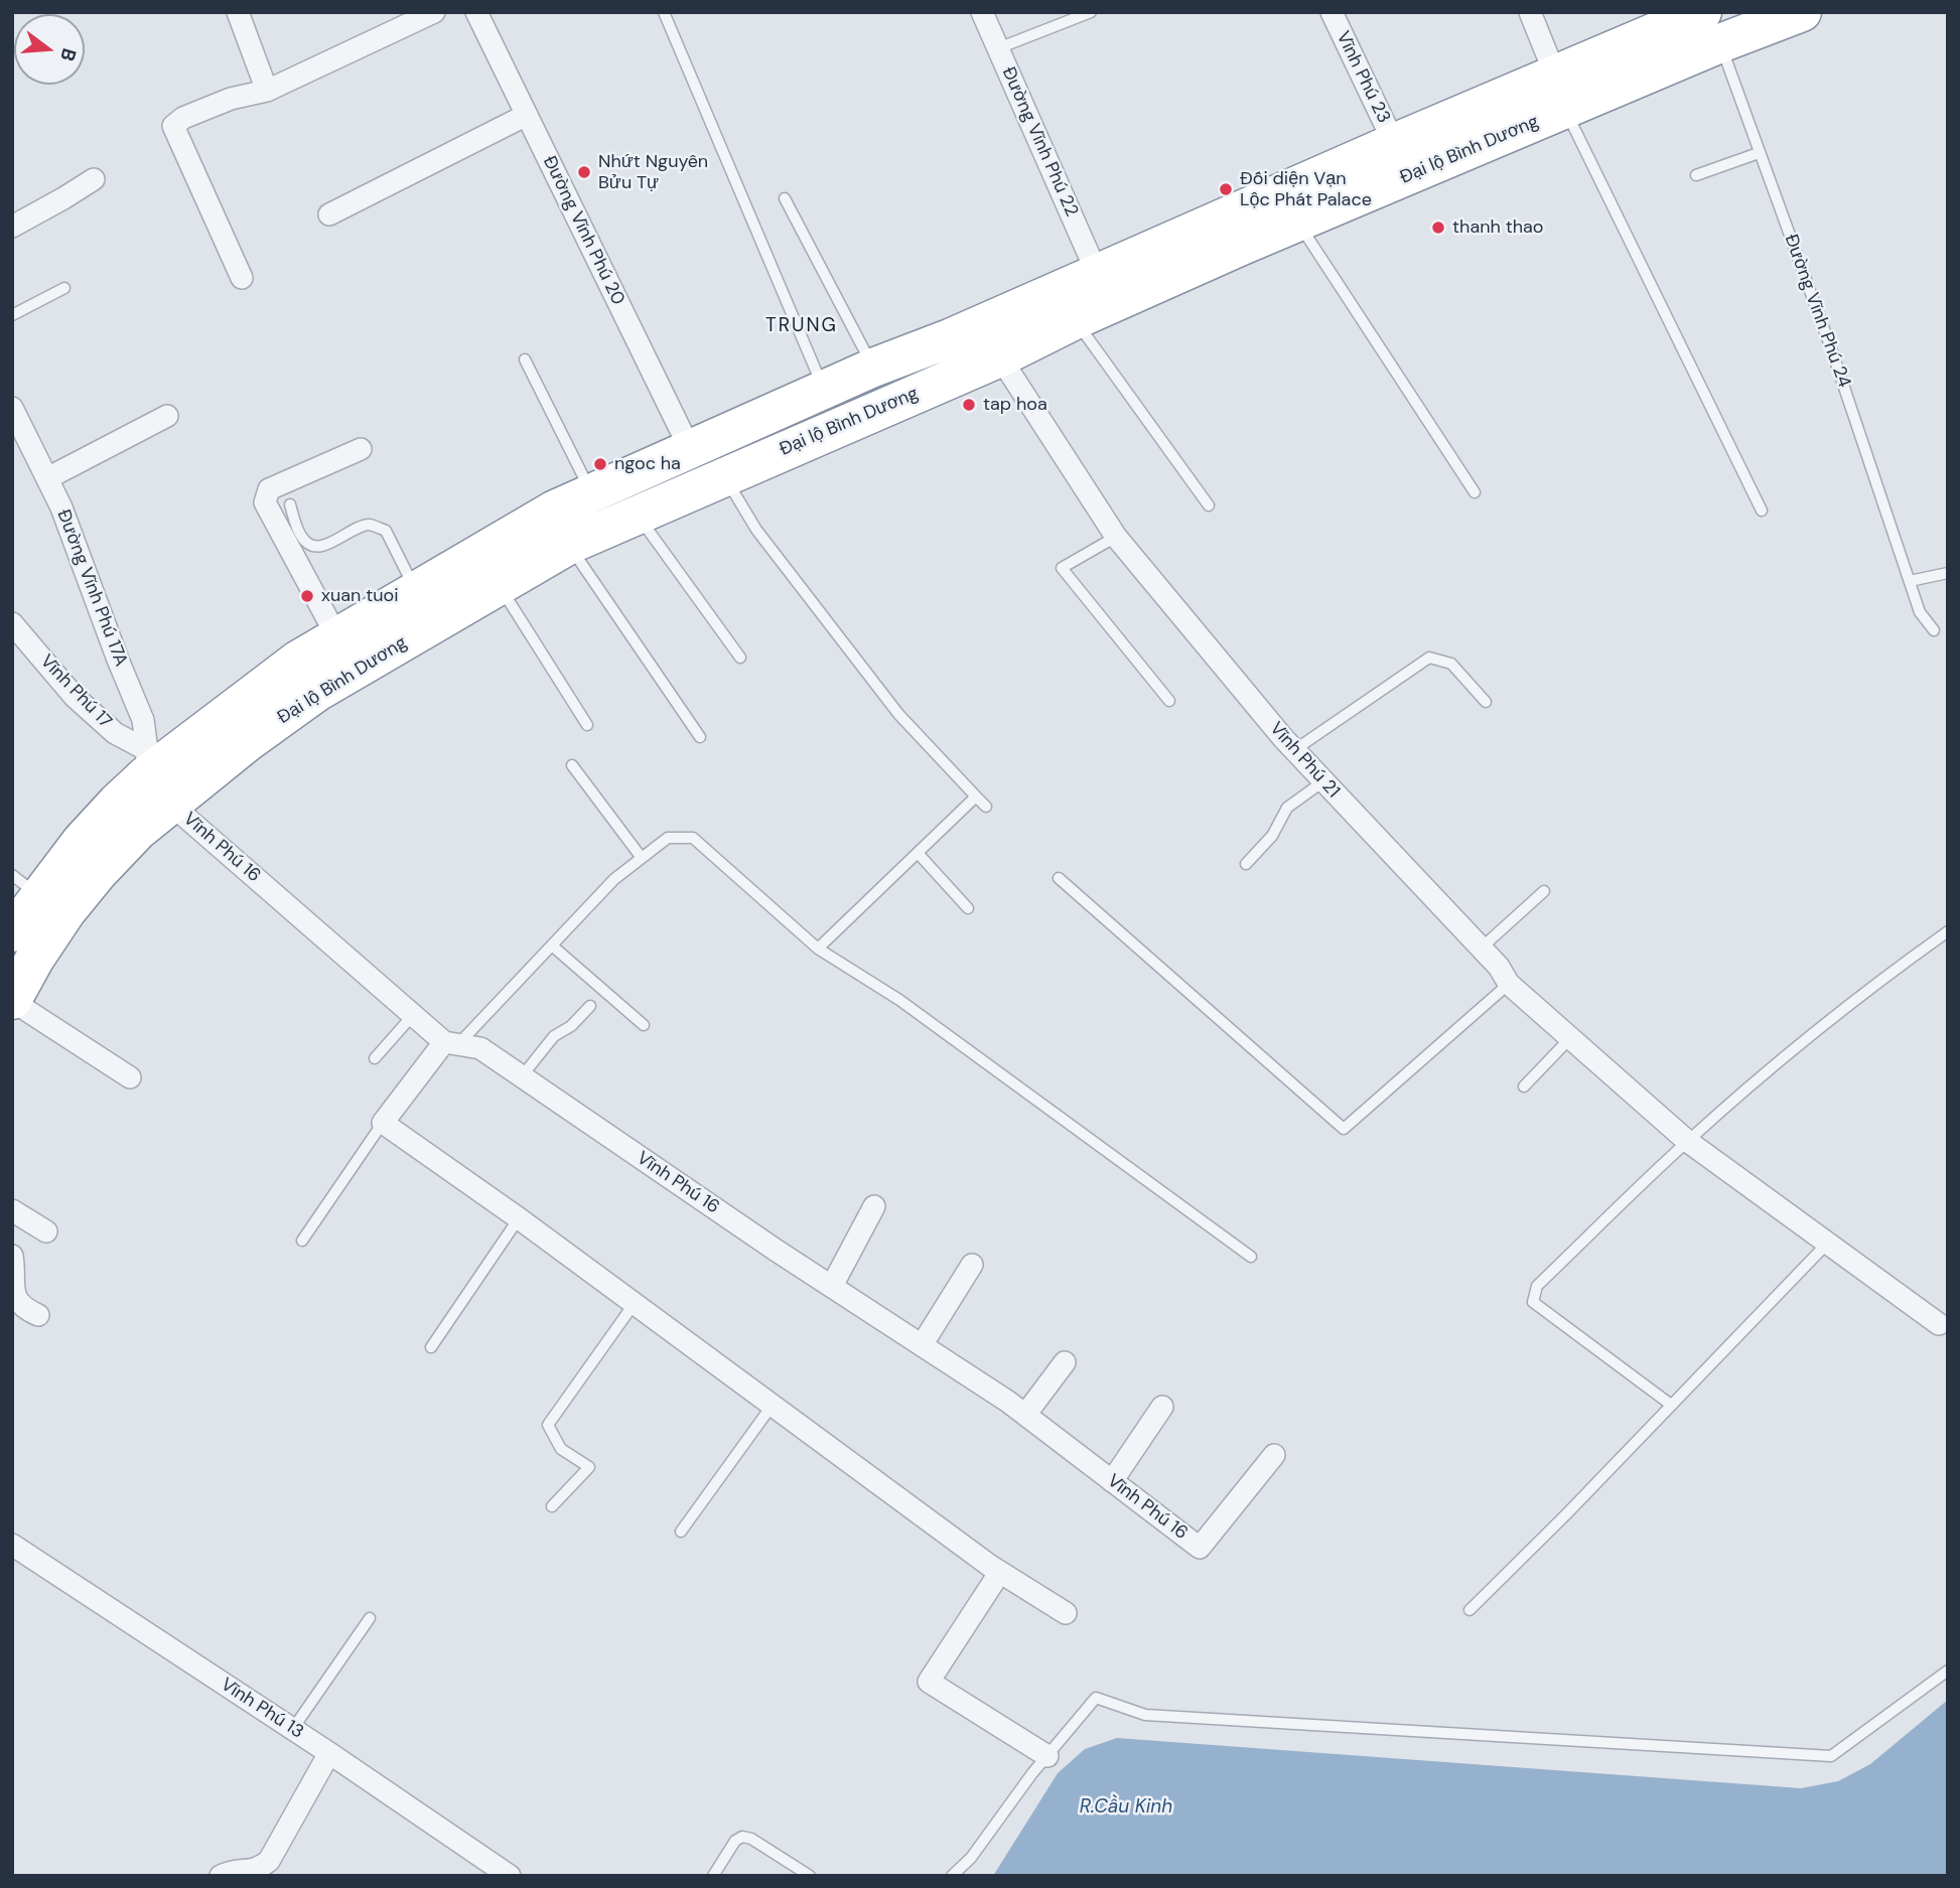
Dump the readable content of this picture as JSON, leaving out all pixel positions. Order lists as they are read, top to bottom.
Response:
{
  "streets": {
    "highway": ["Đại lộ Bình Dương"],
    "street": [
      "Vĩnh Phú 23",
      "Đường Vĩnh Phú 22",
      "Đường Vĩnh Phú 20",
      "Đường Vĩnh Phú 17A",
      "Vĩnh Phú 17",
      "Vĩnh Phú 21",
      "Vĩnh Phú 16",
      "Vĩnh Phú 13"
    ],
    "lane": ["Đường Vĩnh Phú 24"]
  },
  "crossings": [
    ["Vĩnh Phú 23", "Đại lộ Bình Dương"],
    ["Đường Vĩnh Phú 22", "Đại lộ Bình Dương"],
    ["Đại lộ Bình Dương", "Đường Vĩnh Phú 20"],
    ["Đại lộ Bình Dương", "Đường Vĩnh Phú 24"],
    ["Đại lộ Bình Dương", "Đường Vĩnh Phú 17A"],
    ["Đại lộ Bình Dương", "Vĩnh Phú 17"],
    ["Đại lộ Bình Dương", "Vĩnh Phú 21"],
    ["Đại lộ Bình Dương", "Vĩnh Phú 16"],
    ["Đường Vĩnh Phú 17A", "Vĩnh Phú 17"]
  ],
  "districts": ["TRUNG"],
  "water": ["R.Cầu Kinh"],
  "places": [
    "Nhứt Nguyên Bửu Tự",
    "Đối diện Vạn Lộc Phát Palace",
    "thanh thao",
    "tap hoa",
    "ngoc ha",
    "xuan tuoi"
  ],
  "north": "right"
}
